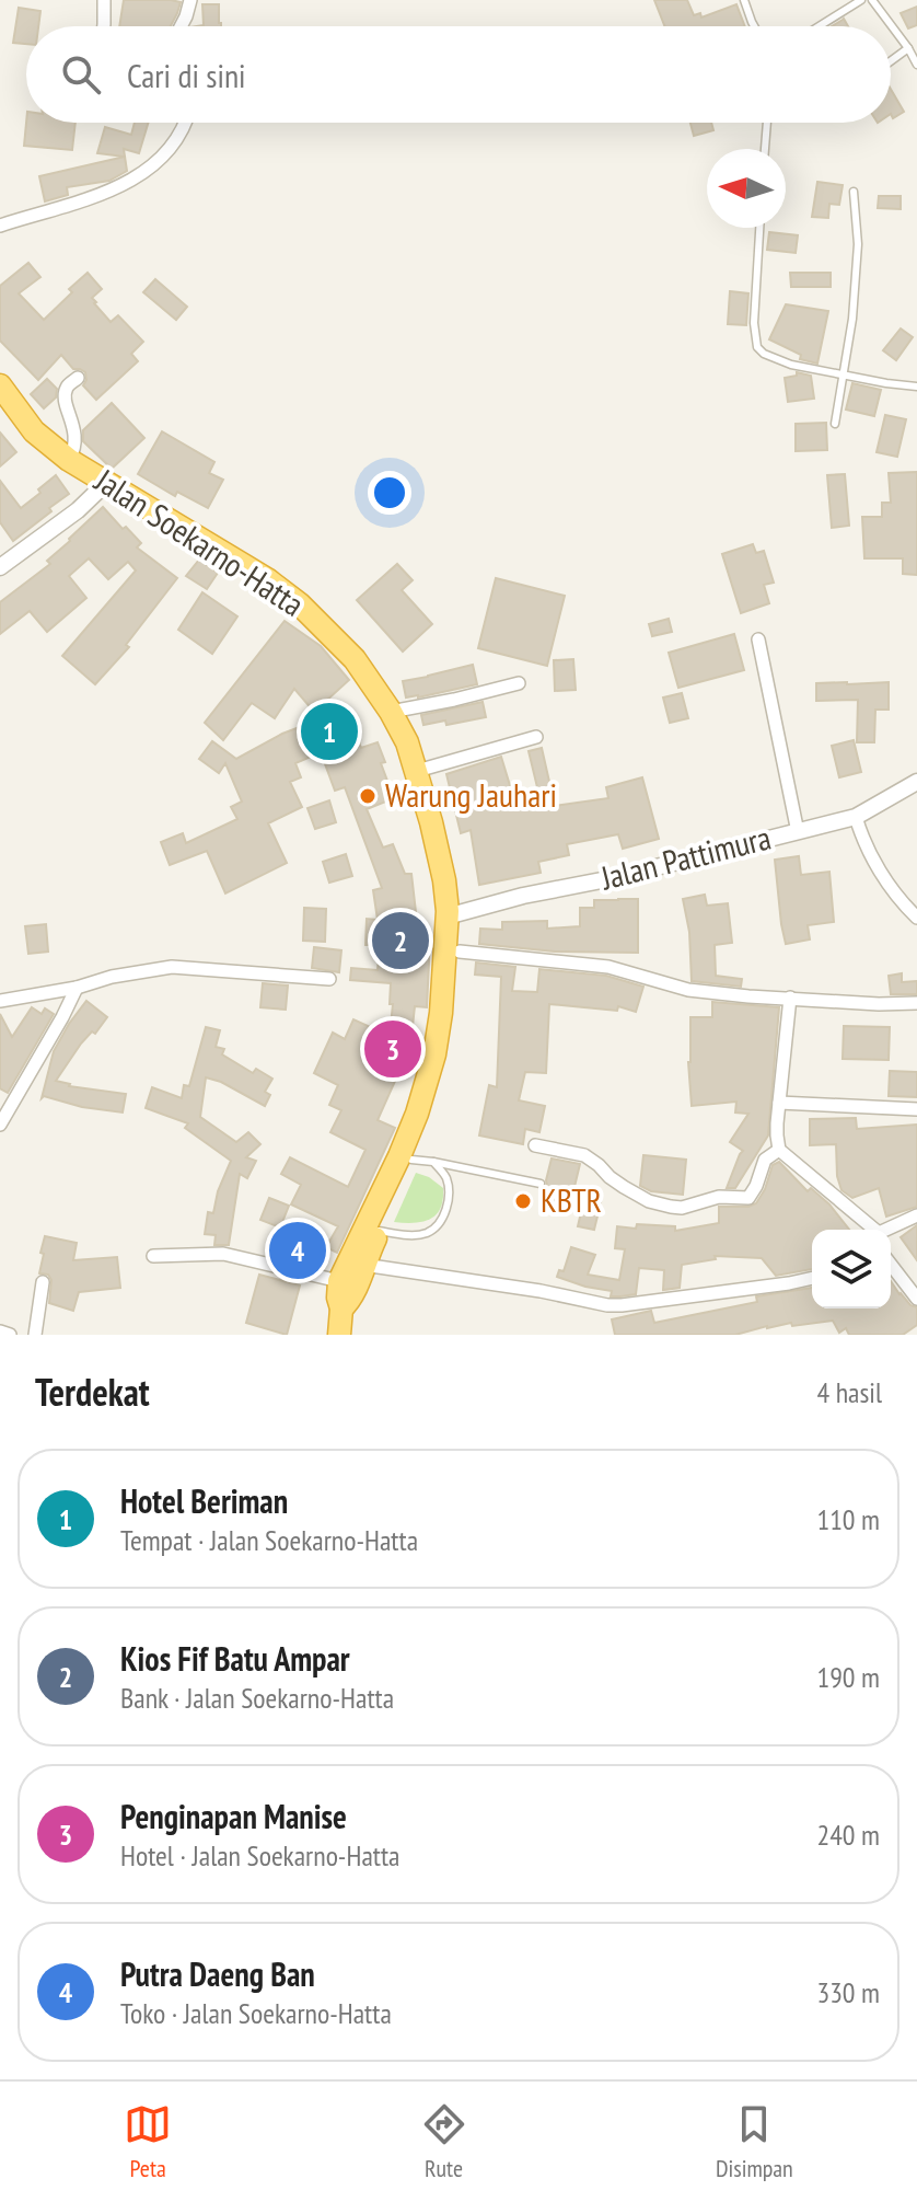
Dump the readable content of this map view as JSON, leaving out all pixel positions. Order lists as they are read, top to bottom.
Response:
{
  "streets": {
    "highway": ["Jalan Soekarno-Hatta"],
    "street": ["Jalan Pattimura"]
  },
  "crossings": [
    ["Jalan Soekarno-Hatta", "Jalan Pattimura"]
  ],
  "places": ["Warung Jauhari", "KBTR"],
  "north": "left",
  "page": {
    "search": "Cari di sini",
    "pins": [
      "1",
      "2",
      "3",
      "4"
    ],
    "heading": ["Terdekat", "4 hasil"],
    "list": [
      {
        "mark": "1",
        "name": "Hotel Beriman",
        "note": "Tempat · Jalan Soekarno-Hatta",
        "value": "110 m"
      },
      {
        "mark": "2",
        "name": "Kios Fif Batu Ampar",
        "note": "Bank · Jalan Soekarno-Hatta",
        "value": "190 m"
      },
      {
        "mark": "3",
        "name": "Penginapan Manise",
        "note": "Hotel · Jalan Soekarno-Hatta",
        "value": "240 m"
      },
      {
        "mark": "4",
        "name": "Putra Daeng Ban",
        "note": "Toko · Jalan Soekarno-Hatta",
        "value": "330 m"
      }
    ],
    "nav": ["Peta", "Rute", "Disimpan"]
  }
}
